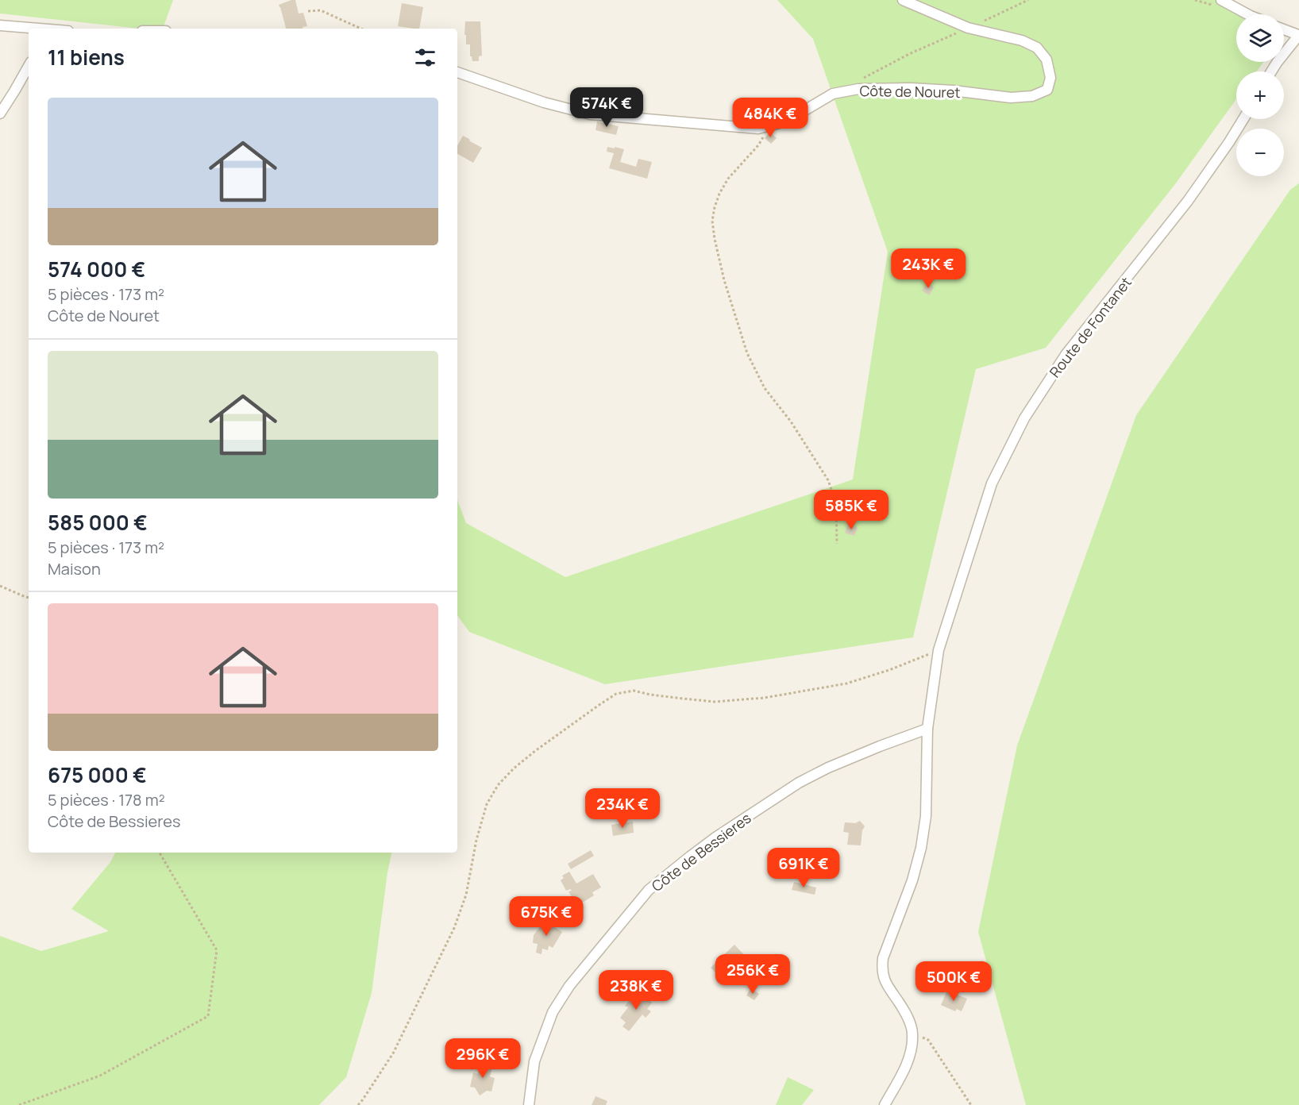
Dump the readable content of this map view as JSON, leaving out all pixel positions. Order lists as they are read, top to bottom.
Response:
{
  "streets": {
    "street": ["Côte de Nouret", "Route de Fontanet", "Côte de Bessieres"]
  },
  "crossings": [
    ["Route de Fontanet", "Côte de Bessieres"]
  ],
  "page": {
    "map_buttons": ["+", "−"],
    "heading": "11 biens",
    "list": [
      {
        "name": "574 000 €",
        "note": "5 pièces · 173 m² · Côte de Nouret"
      },
      {
        "name": "585 000 €",
        "note": "5 pièces · 173 m² · Maison"
      },
      {
        "name": "675 000 €",
        "note": "5 pièces · 178 m² · Côte de Bessieres"
      }
    ],
    "price": [
      "574K €",
      "484K €",
      "243K €",
      "585K €",
      "234K €",
      "691K €",
      "675K €",
      "256K €",
      "500K €",
      "238K €",
      "296K €"
    ]
  }
}
